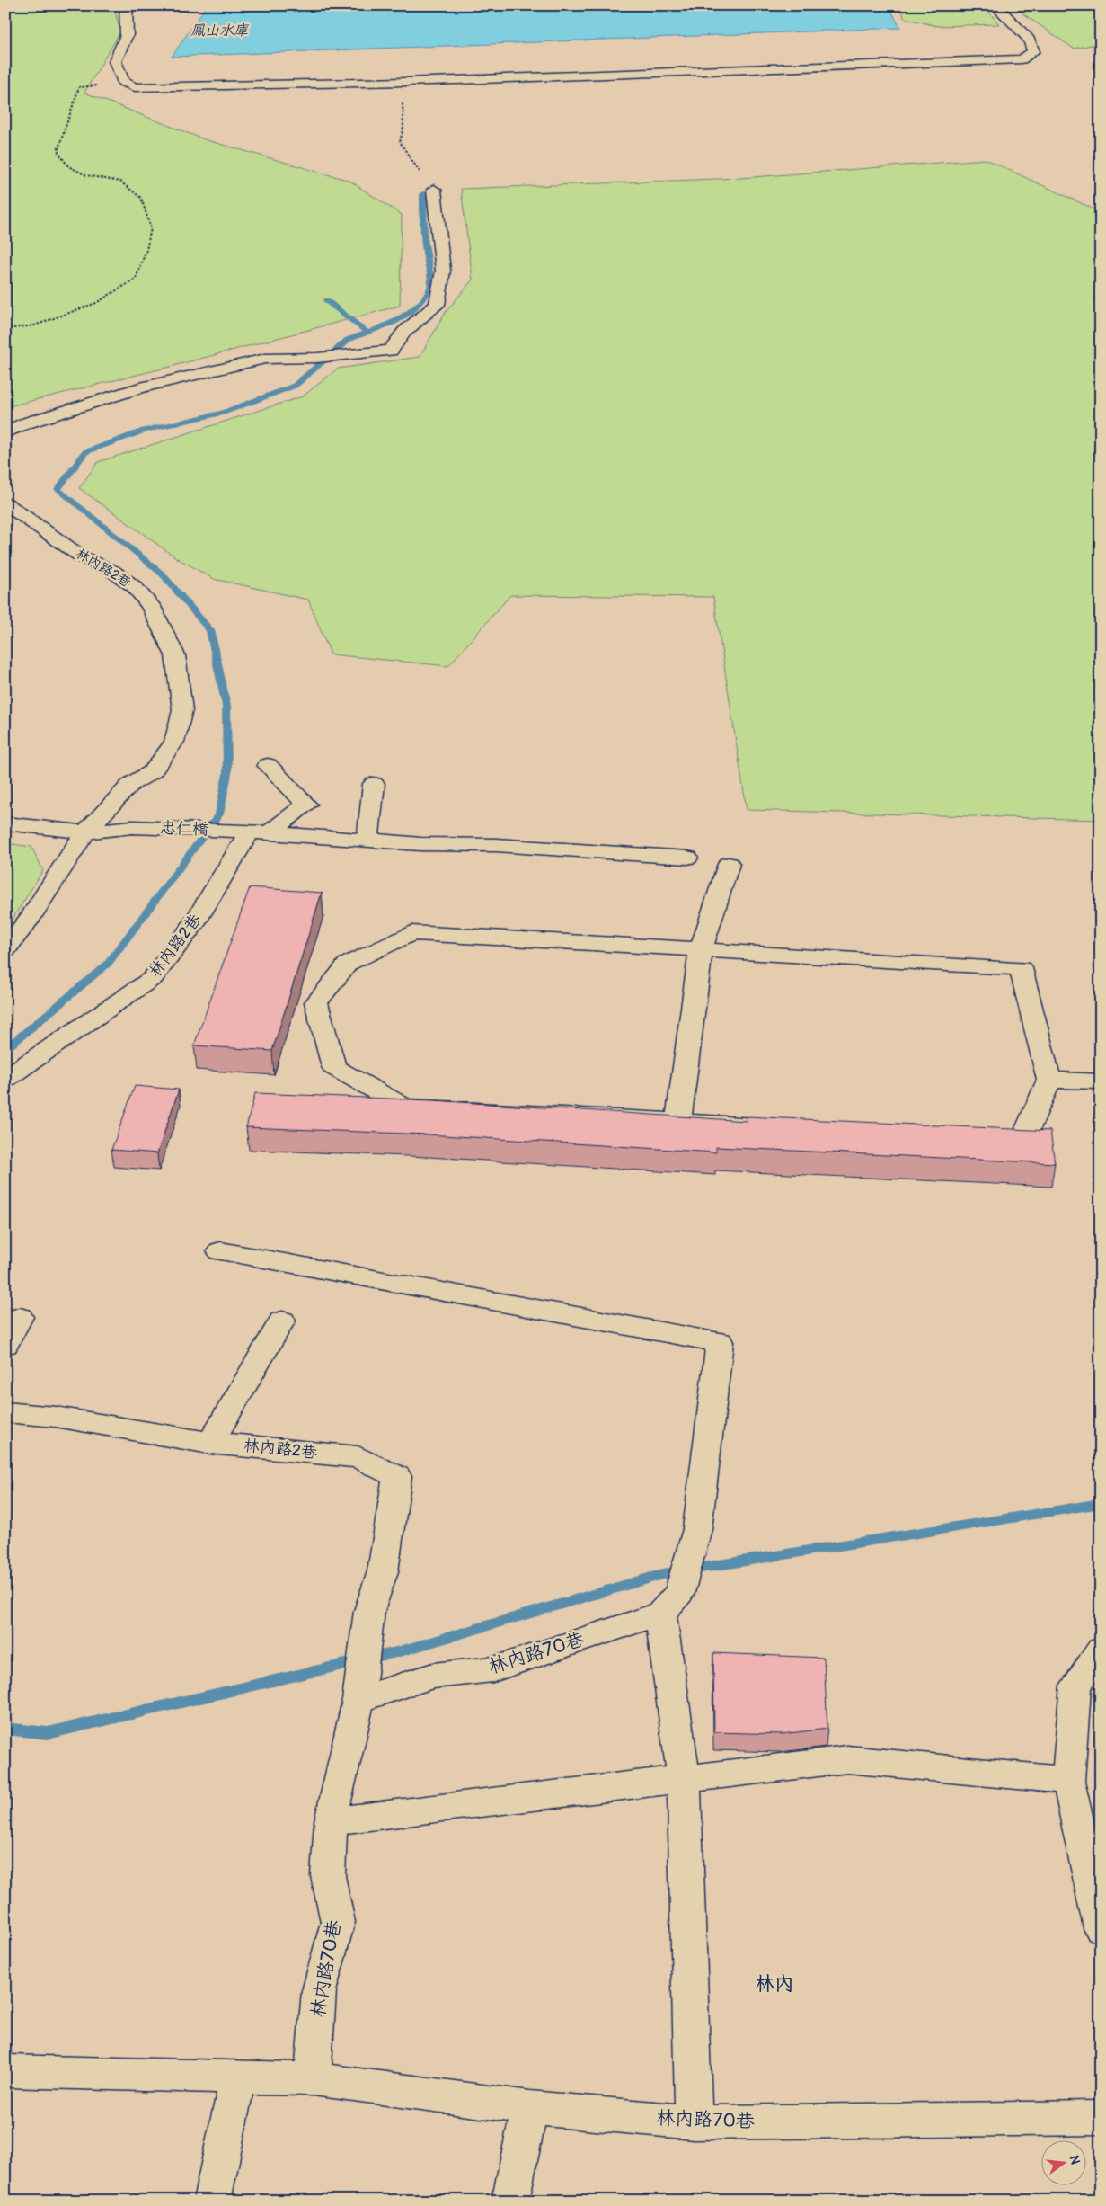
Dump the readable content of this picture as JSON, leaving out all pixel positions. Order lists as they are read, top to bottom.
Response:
{
  "streets": {
    "street": ["林內路2巷", "忠仁橋", "林內路70巷"]
  },
  "crossings": [
    ["林內路2巷", "忠仁橋"],
    ["林內路2巷", "林內路70巷"]
  ],
  "districts": ["林内"],
  "water": ["鳳山水庫"],
  "north": "right"
}
